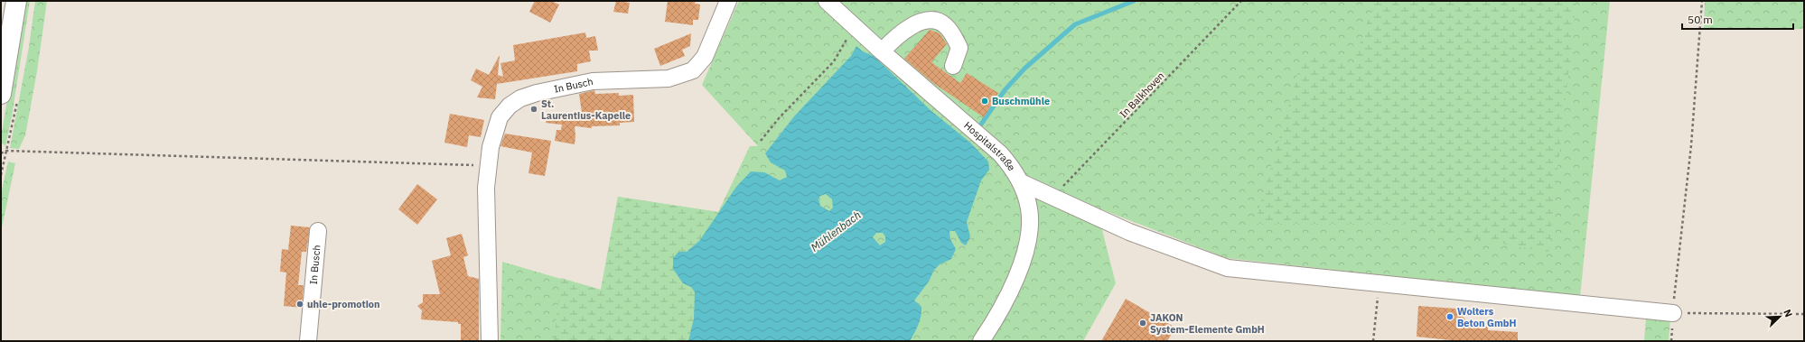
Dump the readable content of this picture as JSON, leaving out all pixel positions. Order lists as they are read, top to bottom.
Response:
{
  "streets": {
    "street": ["In Busch", "Hospitalstraße"],
    "path": ["In Balkhoven"]
  },
  "water": ["Mühlenbach"],
  "places": [
    "Buschmühle",
    "St. Laurentius-Kapelle",
    "uhle-promotion",
    "Wolters Beton GmbH",
    "JAKON System-Elemente GmbH"
  ],
  "scale_bar": "50 m",
  "north": "top right"
}
